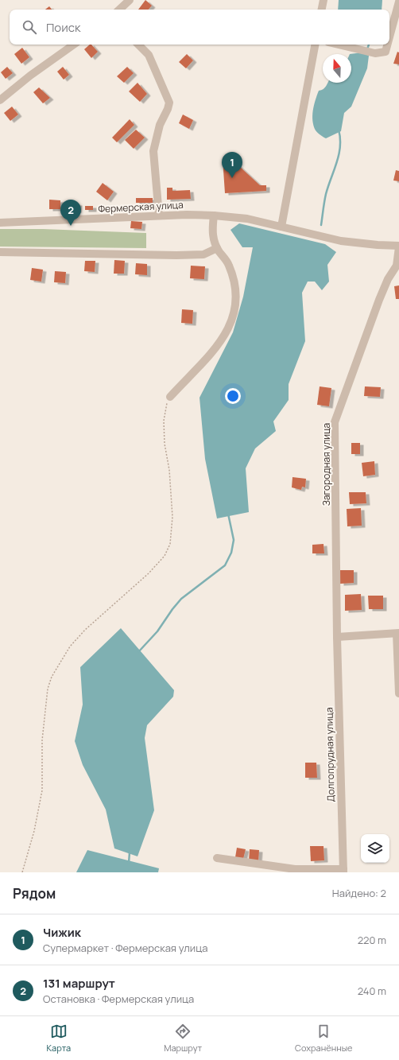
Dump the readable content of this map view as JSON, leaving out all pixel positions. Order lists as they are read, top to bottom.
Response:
{
  "streets": {
    "street": ["Фермерская улица", "Загородная улица", "Долгопрудная улица"]
  },
  "crossings": [
    ["Фермерская улица", "Загородная улица"],
    ["Загородная улица", "Долгопрудная улица"]
  ],
  "north": "top",
  "page": {
    "search": "Поиск",
    "pins": ["1", "2"],
    "heading": ["Рядом", "Найдено: 2"],
    "list": [
      {
        "mark": "1",
        "name": "Чижик",
        "note": "Супермаркет · Фермерская улица",
        "value": "220 m"
      },
      {
        "mark": "2",
        "name": "131 маршрут",
        "note": "Остановка · Фермерская улица",
        "value": "240 m"
      }
    ],
    "nav": ["Карта", "Маршрут", "Сохранённые"]
  }
}
